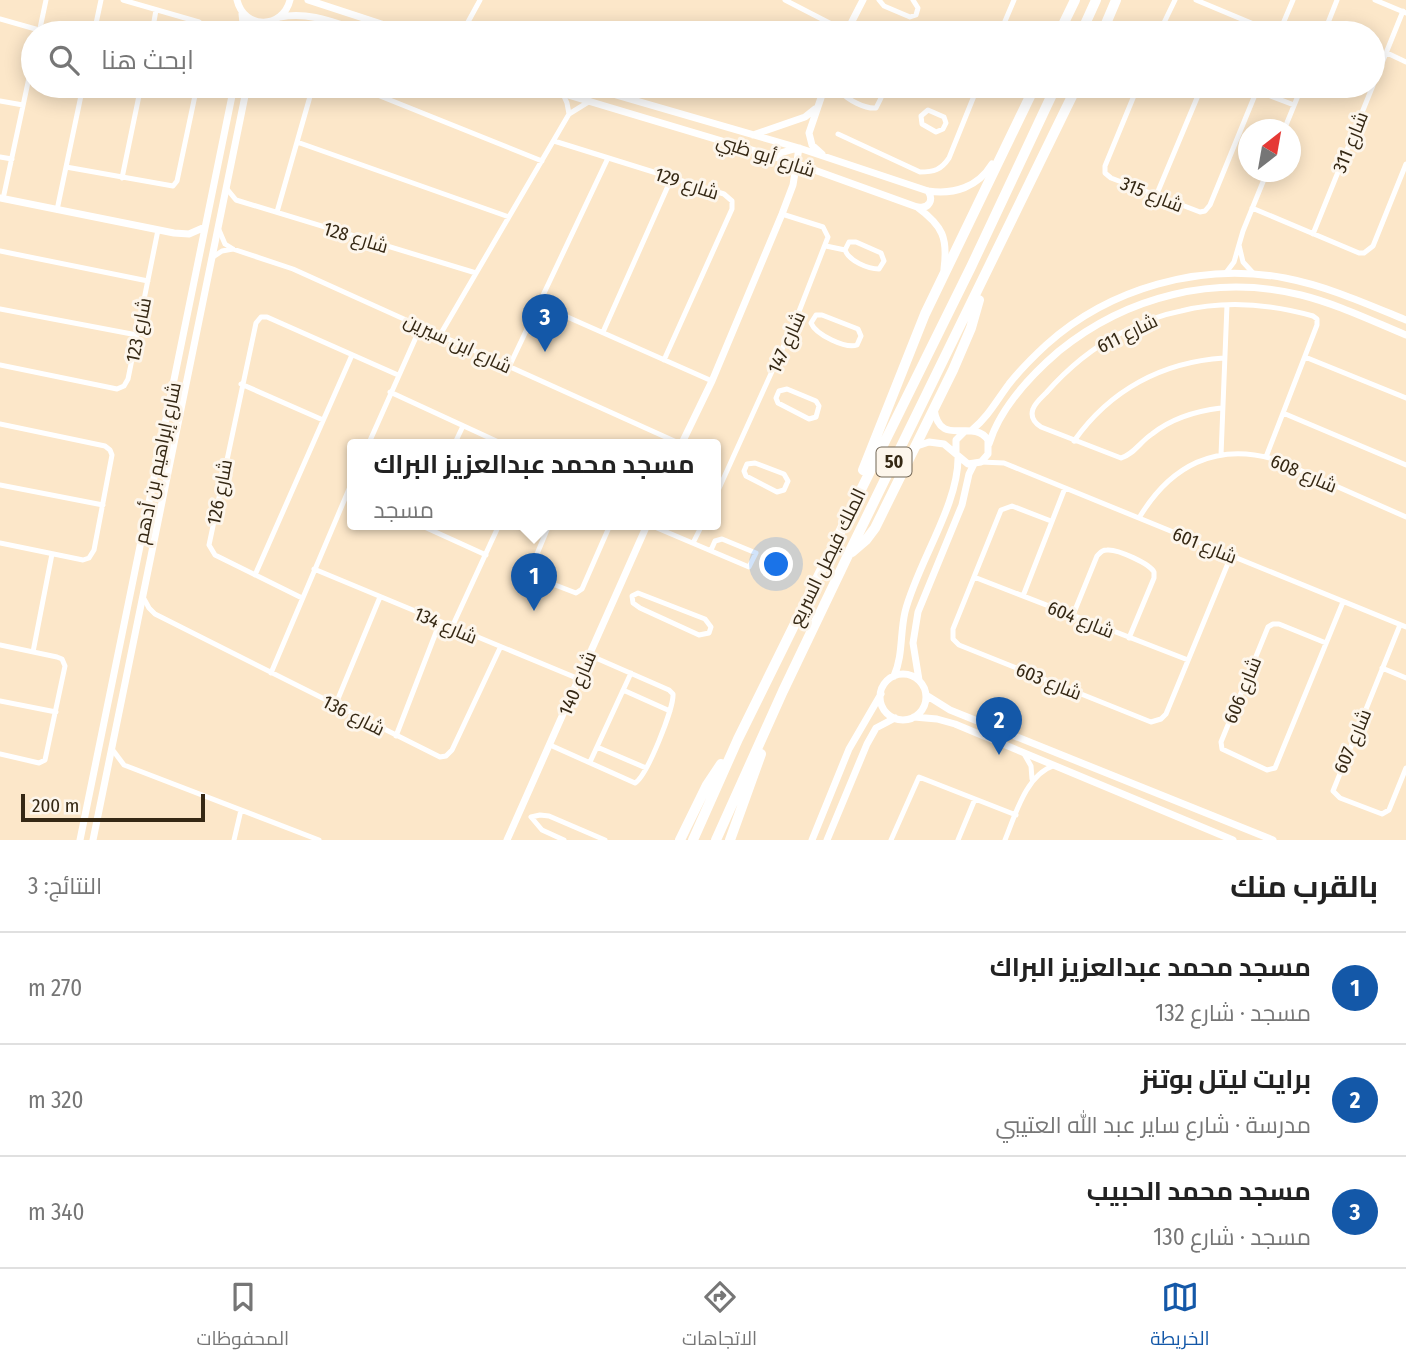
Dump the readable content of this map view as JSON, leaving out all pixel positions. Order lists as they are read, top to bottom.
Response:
{
  "streets": {
    "highway": ["50", "الملك فيصل السريع"],
    "street": [
      "شارع 311",
      "شارع أبو ظبي",
      "شارع 129",
      "شارع 315",
      "شارع 128",
      "شارع 123",
      "شارع 611",
      "شارع 147",
      "شارع ابن سيرين",
      "شارع إبراهيم بن أدهم",
      "شارع 608",
      "شارع 126",
      "شارع 601",
      "شارع 604",
      "شارع 134",
      "شارع 603",
      "شارع 140",
      "شارع 606",
      "شارع 136",
      "شارع 607"
    ]
  },
  "crossings": [
    ["شارع 611", "شارع 608"],
    ["شارع إبراهيم بن أدهم", "شارع 136"],
    ["شارع 608", "شارع 601"],
    ["شارع 601", "شارع 603"],
    ["شارع 601", "شارع 606"],
    ["شارع 601", "شارع 607"],
    ["شارع 604", "شارع 603"],
    ["شارع 134", "شارع 140"],
    ["شارع 134", "شارع 136"]
  ],
  "scale_bar": "200 m",
  "north": "top right",
  "page": {
    "search": "ابحث هنا",
    "pins": ["3", "1", "2"],
    "popup": ["مسجد محمد عبدالعزيز البراك", "مسجد"],
    "scale": "200 m",
    "heading": ["بالقرب منك", "النتائج: 3"],
    "list": [
      {
        "mark": "1",
        "name": "مسجد محمد عبدالعزيز البراك",
        "note": "مسجد · شارع 132",
        "value": "270 m"
      },
      {
        "mark": "2",
        "name": "برايت ليتل بوتنز",
        "note": "مدرسة · شارع ساير عبد الله العتيبي",
        "value": "320 m"
      },
      {
        "mark": "3",
        "name": "مسجد محمد الحبيب",
        "note": "مسجد · شارع 130",
        "value": "340 m"
      }
    ],
    "nav": ["الخريطة", "الاتجاهات", "المحفوظات"]
  }
}
